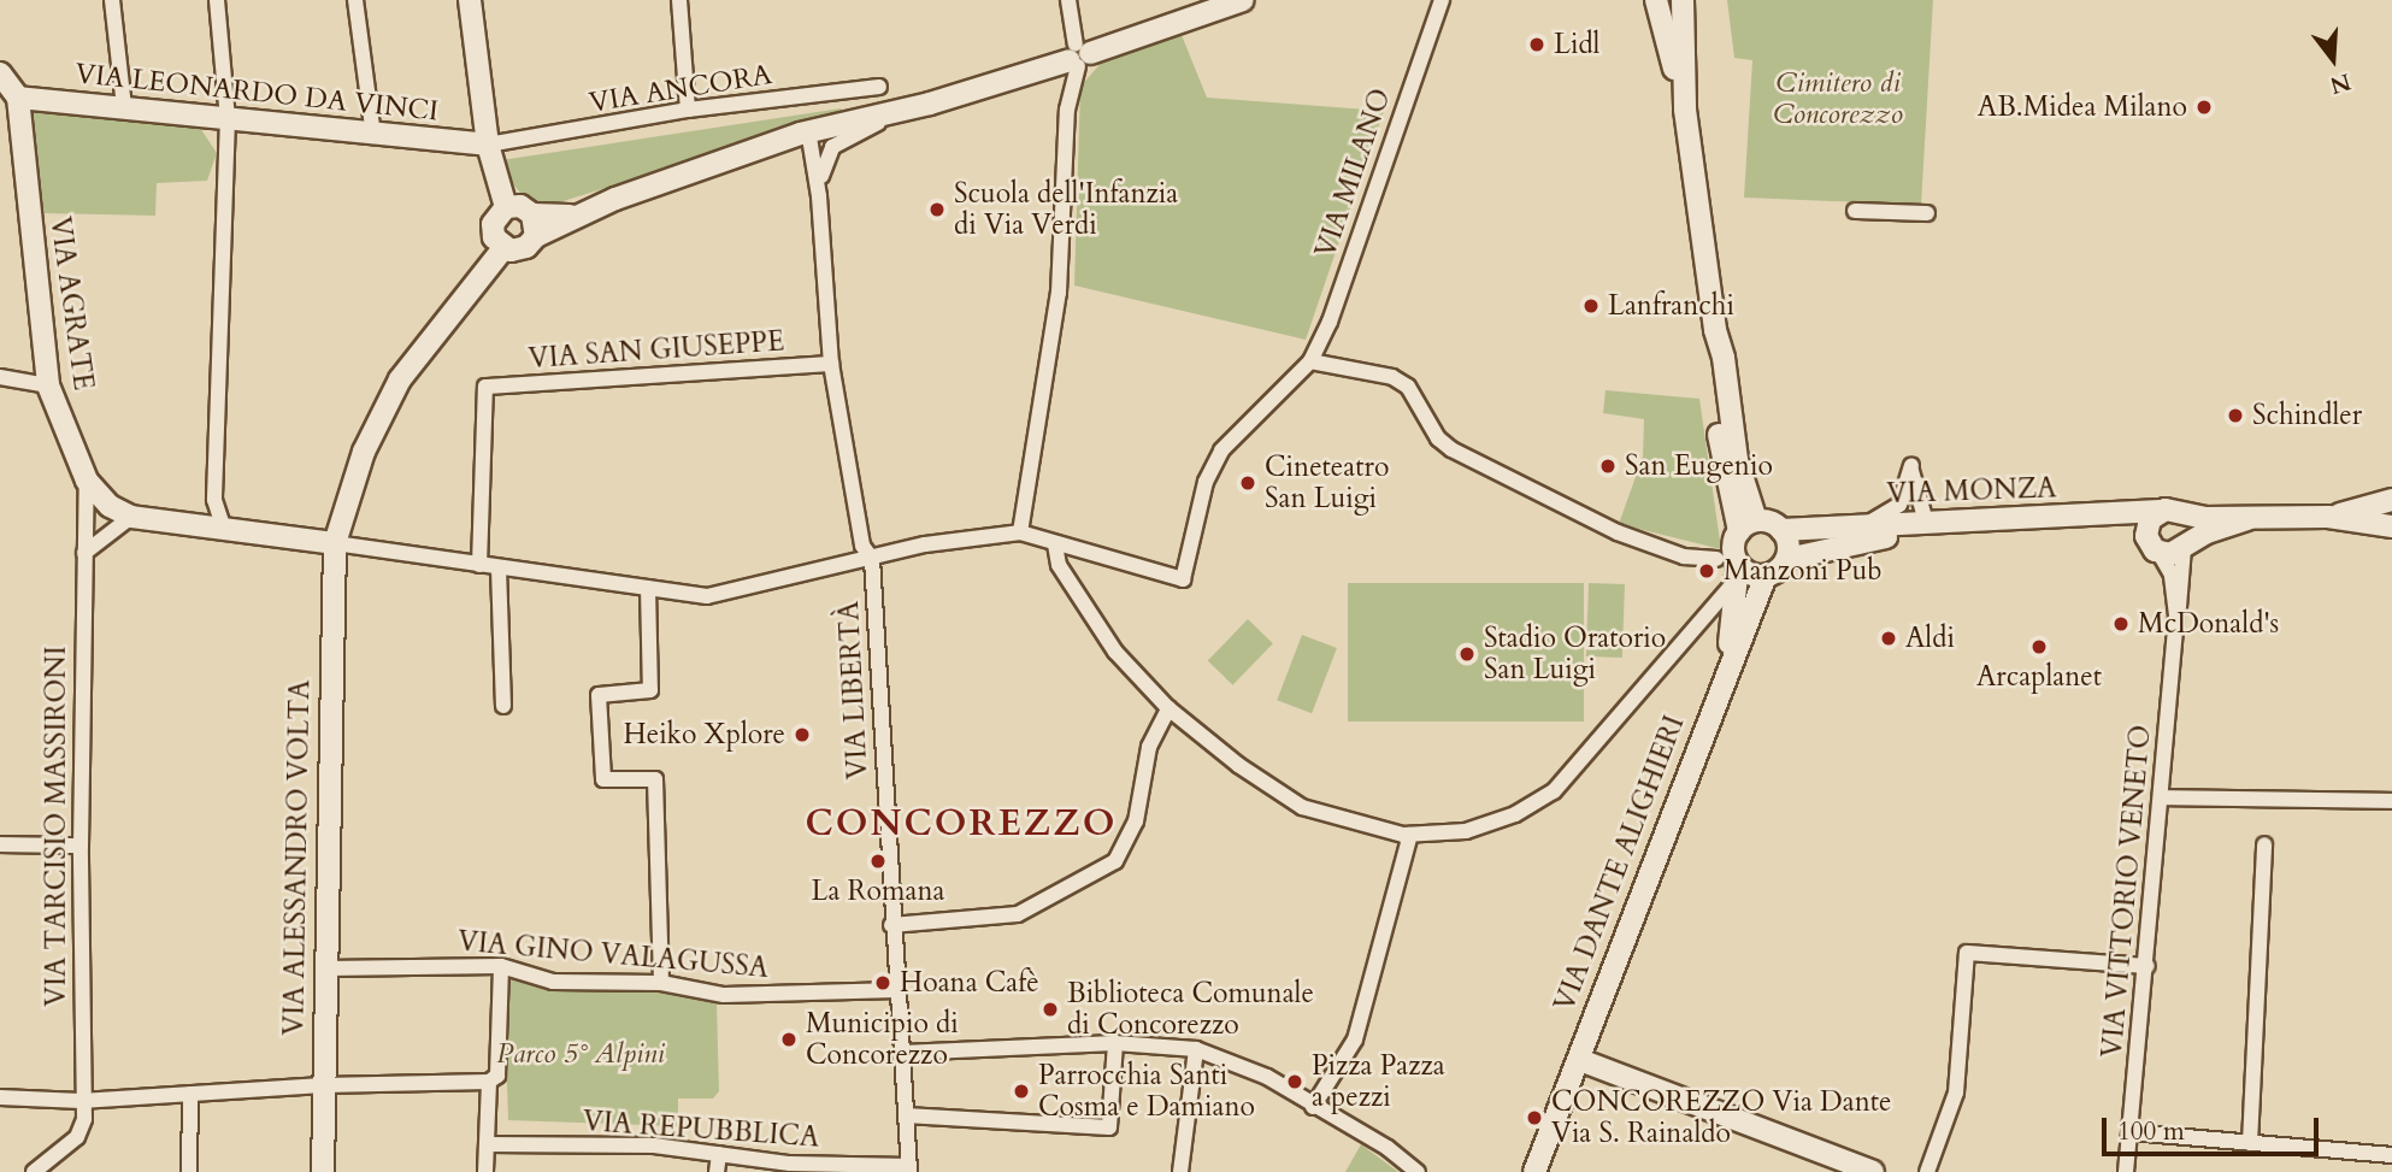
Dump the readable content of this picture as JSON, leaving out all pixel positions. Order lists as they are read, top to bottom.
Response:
{
  "streets": {
    "street": [
      "VIA ANCORA",
      "VIA LEONARDO DA VINCI",
      "VIA MILANO",
      "VIA AGRATE",
      "VIA SAN GIUSEPPE",
      "VIA MONZA",
      "VIA LIBERTÀ",
      "VIA TARCISIO MASSIRONI",
      "VIA ALESSANDRO VOLTA",
      "VIA DANTE ALIGHIERI",
      "VIA VITTORIO VENETO",
      "VIA GINO VALAGUSSA",
      "VIA REPUBBLICA"
    ]
  },
  "crossings": [
    ["VIA ANCORA", "VIA LEONARDO DA VINCI"],
    ["VIA LEONARDO DA VINCI", "VIA AGRATE"],
    ["VIA AGRATE", "VIA TARCISIO MASSIRONI"],
    ["VIA AGRATE", "VIA ALESSANDRO VOLTA"],
    ["VIA SAN GIUSEPPE", "VIA LIBERTÀ"],
    ["VIA MONZA", "VIA DANTE ALIGHIERI"],
    ["VIA MONZA", "VIA VITTORIO VENETO"],
    ["VIA LIBERTÀ", "VIA GINO VALAGUSSA"],
    ["VIA LIBERTÀ", "VIA REPUBBLICA"],
    ["VIA ALESSANDRO VOLTA", "VIA GINO VALAGUSSA"]
  ],
  "districts": ["CONCOREZZO"],
  "parks": ["Cimitero di Concorezzo", "Parco 5° Alpini"],
  "places": [
    "Lidl",
    "AB.Midea Milano",
    "Scuola dell'Infanzia di Via Verdi",
    "Lanfranchi",
    "Schindler",
    "San Eugenio",
    "Cineteatro San Luigi",
    "Manzoni Pub",
    "McDonald's",
    "Aldi",
    "Arcaplanet",
    "Stadio Oratorio San Luigi",
    "Heiko Xplore",
    "La Romana",
    "Hoana Cafè",
    "Biblioteca Comunale di Concorezzo",
    "Municipio di Concorezzo",
    "Pizza Pazza a pezzi",
    "Parrocchia Santi Cosma e Damiano",
    "CONCOREZZO Via Dante Via S. Rainaldo"
  ],
  "scale_bar": "100 m",
  "north": "bottom"
}
